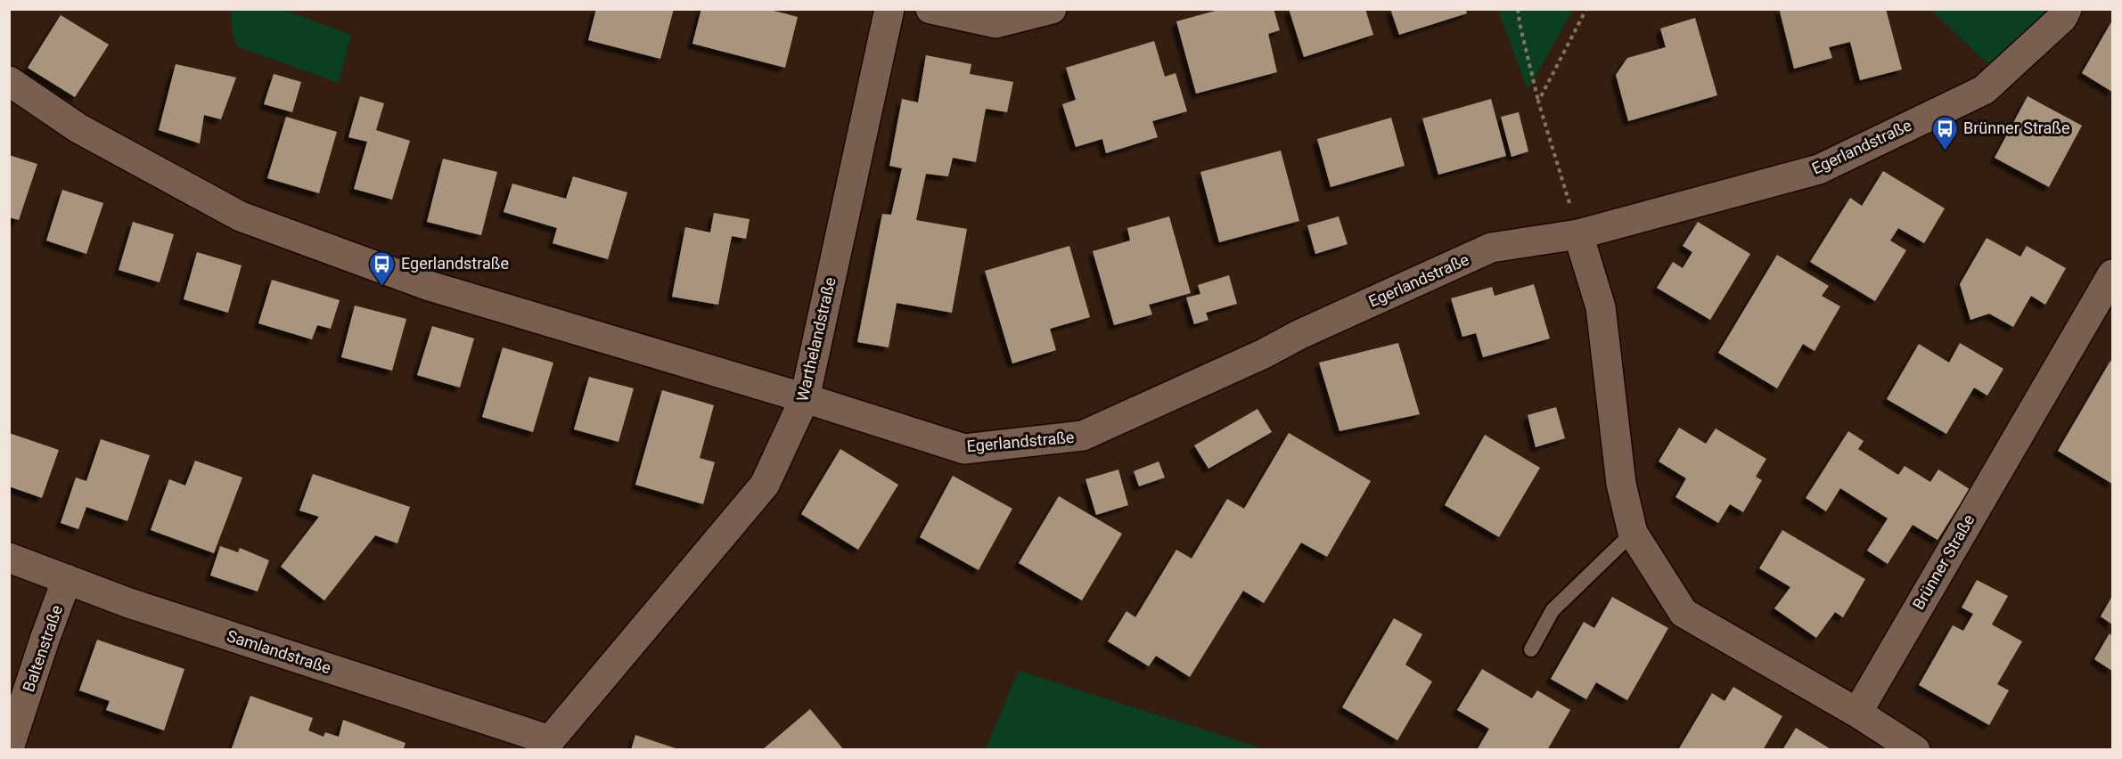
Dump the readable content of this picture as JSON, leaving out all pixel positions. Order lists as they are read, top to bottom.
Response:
{
  "streets": {
    "street": [
      "Egerlandstraße",
      "Warthelandstraße",
      "Brünner Straße",
      "Baltenstraße",
      "Samlandstraße"
    ]
  },
  "crossings": [
    ["Egerlandstraße", "Warthelandstraße"],
    ["Warthelandstraße", "Samlandstraße"],
    ["Baltenstraße", "Samlandstraße"]
  ],
  "places": {
    "bus stop": ["Brünner Straße", "Egerlandstraße"]
  }
}
